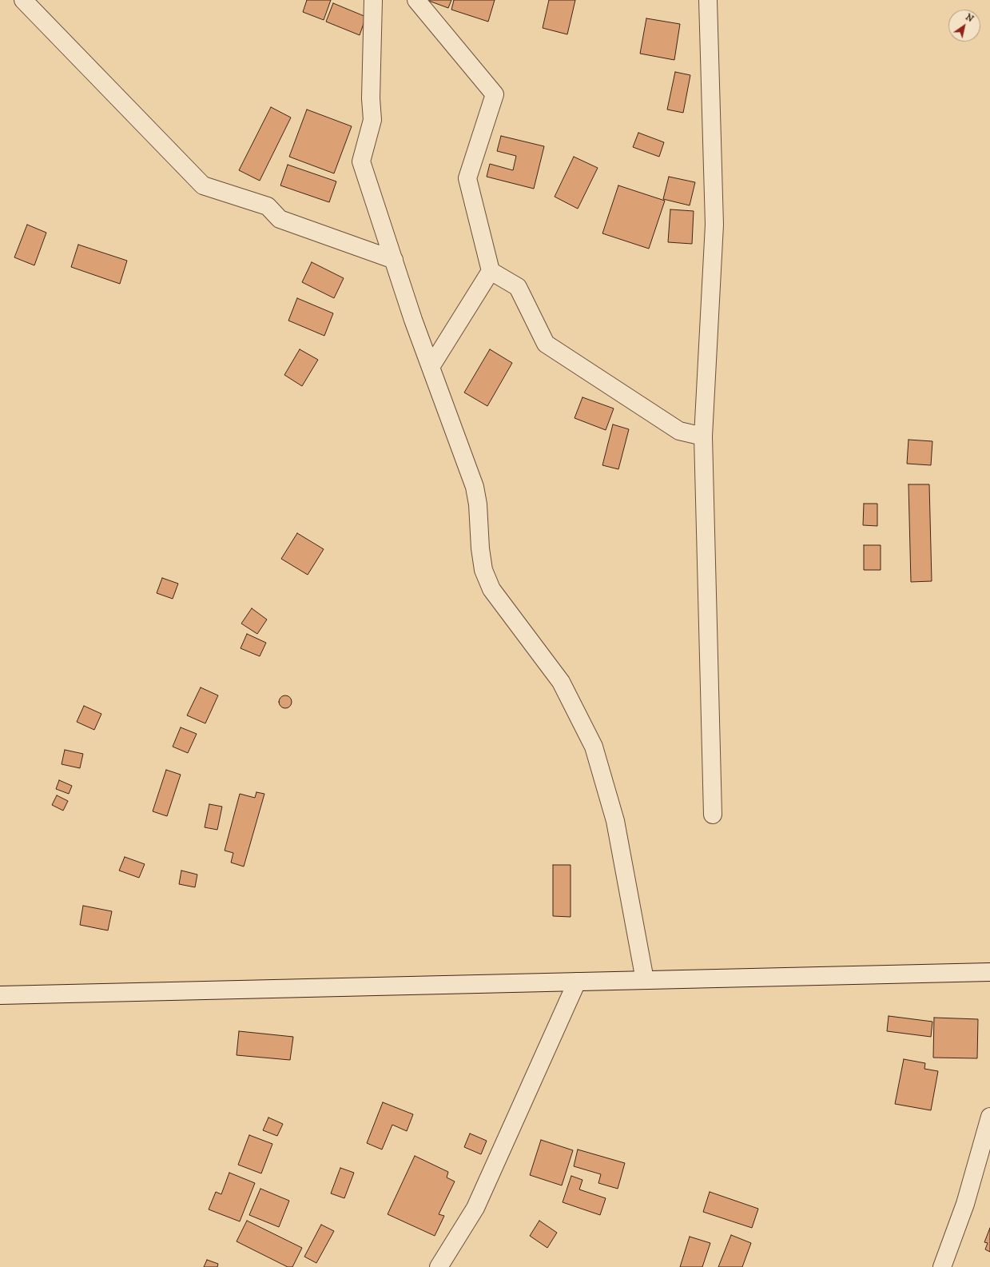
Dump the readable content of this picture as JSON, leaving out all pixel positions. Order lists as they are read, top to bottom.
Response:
{
  "north": "top right"
}
